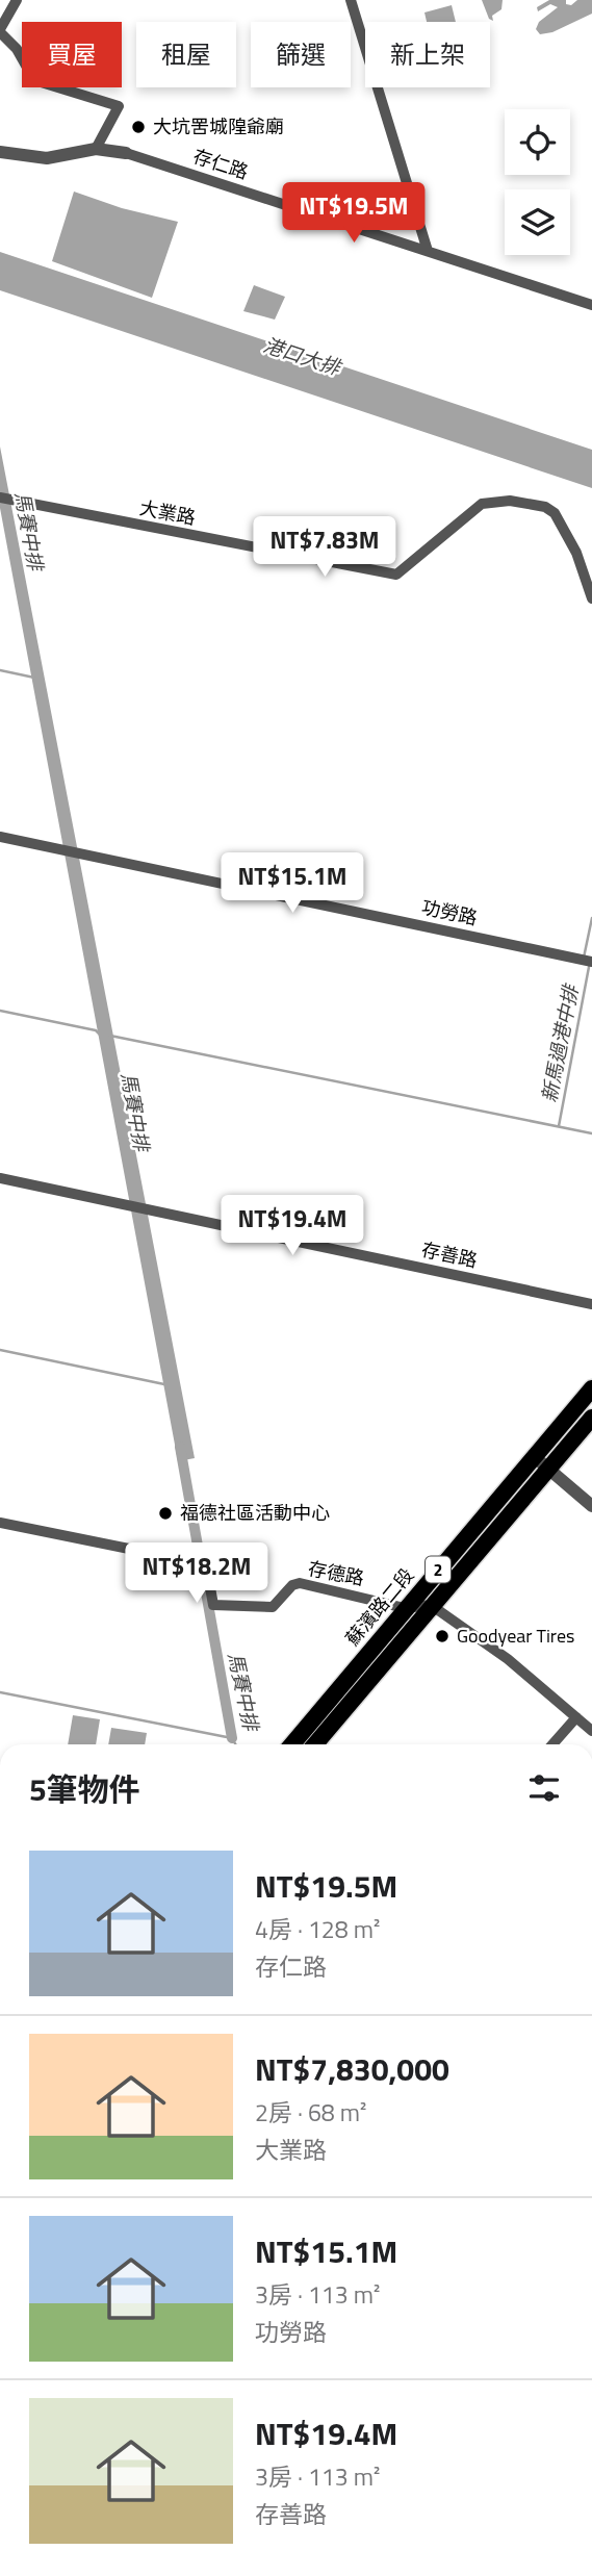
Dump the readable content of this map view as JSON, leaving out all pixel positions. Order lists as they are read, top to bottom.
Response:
{
  "streets": {
    "main road": ["2", "蘇濱路二段"],
    "street": [
      "存仁路",
      "大業路",
      "功勞路",
      "存善路",
      "存德路"
    ]
  },
  "crossings": [
    ["存德路", "蘇濱路二段"]
  ],
  "water": ["港口大排", "馬賽中排", "新馬過港中排"],
  "places": ["大坑罟城隍爺廟", "福德社區活動中心", "Goodyear Tires"],
  "page": {
    "chip": [
      "買屋",
      "租屋",
      "篩選",
      "新上架"
    ],
    "price": [
      "NT$19.5M",
      "NT$7.83M",
      "NT$15.1M",
      "NT$19.4M",
      "NT$18.2M"
    ],
    "heading": "5筆物件",
    "list": [
      {
        "name": "NT$19.5M",
        "note": "4房 · 128 m² · 存仁路"
      },
      {
        "name": "NT$7,830,000",
        "note": "2房 · 68 m² · 大業路"
      },
      {
        "name": "NT$15.1M",
        "note": "3房 · 113 m² · 功勞路"
      },
      {
        "name": "NT$19.4M",
        "note": "3房 · 113 m² · 存善路"
      }
    ]
  }
}
